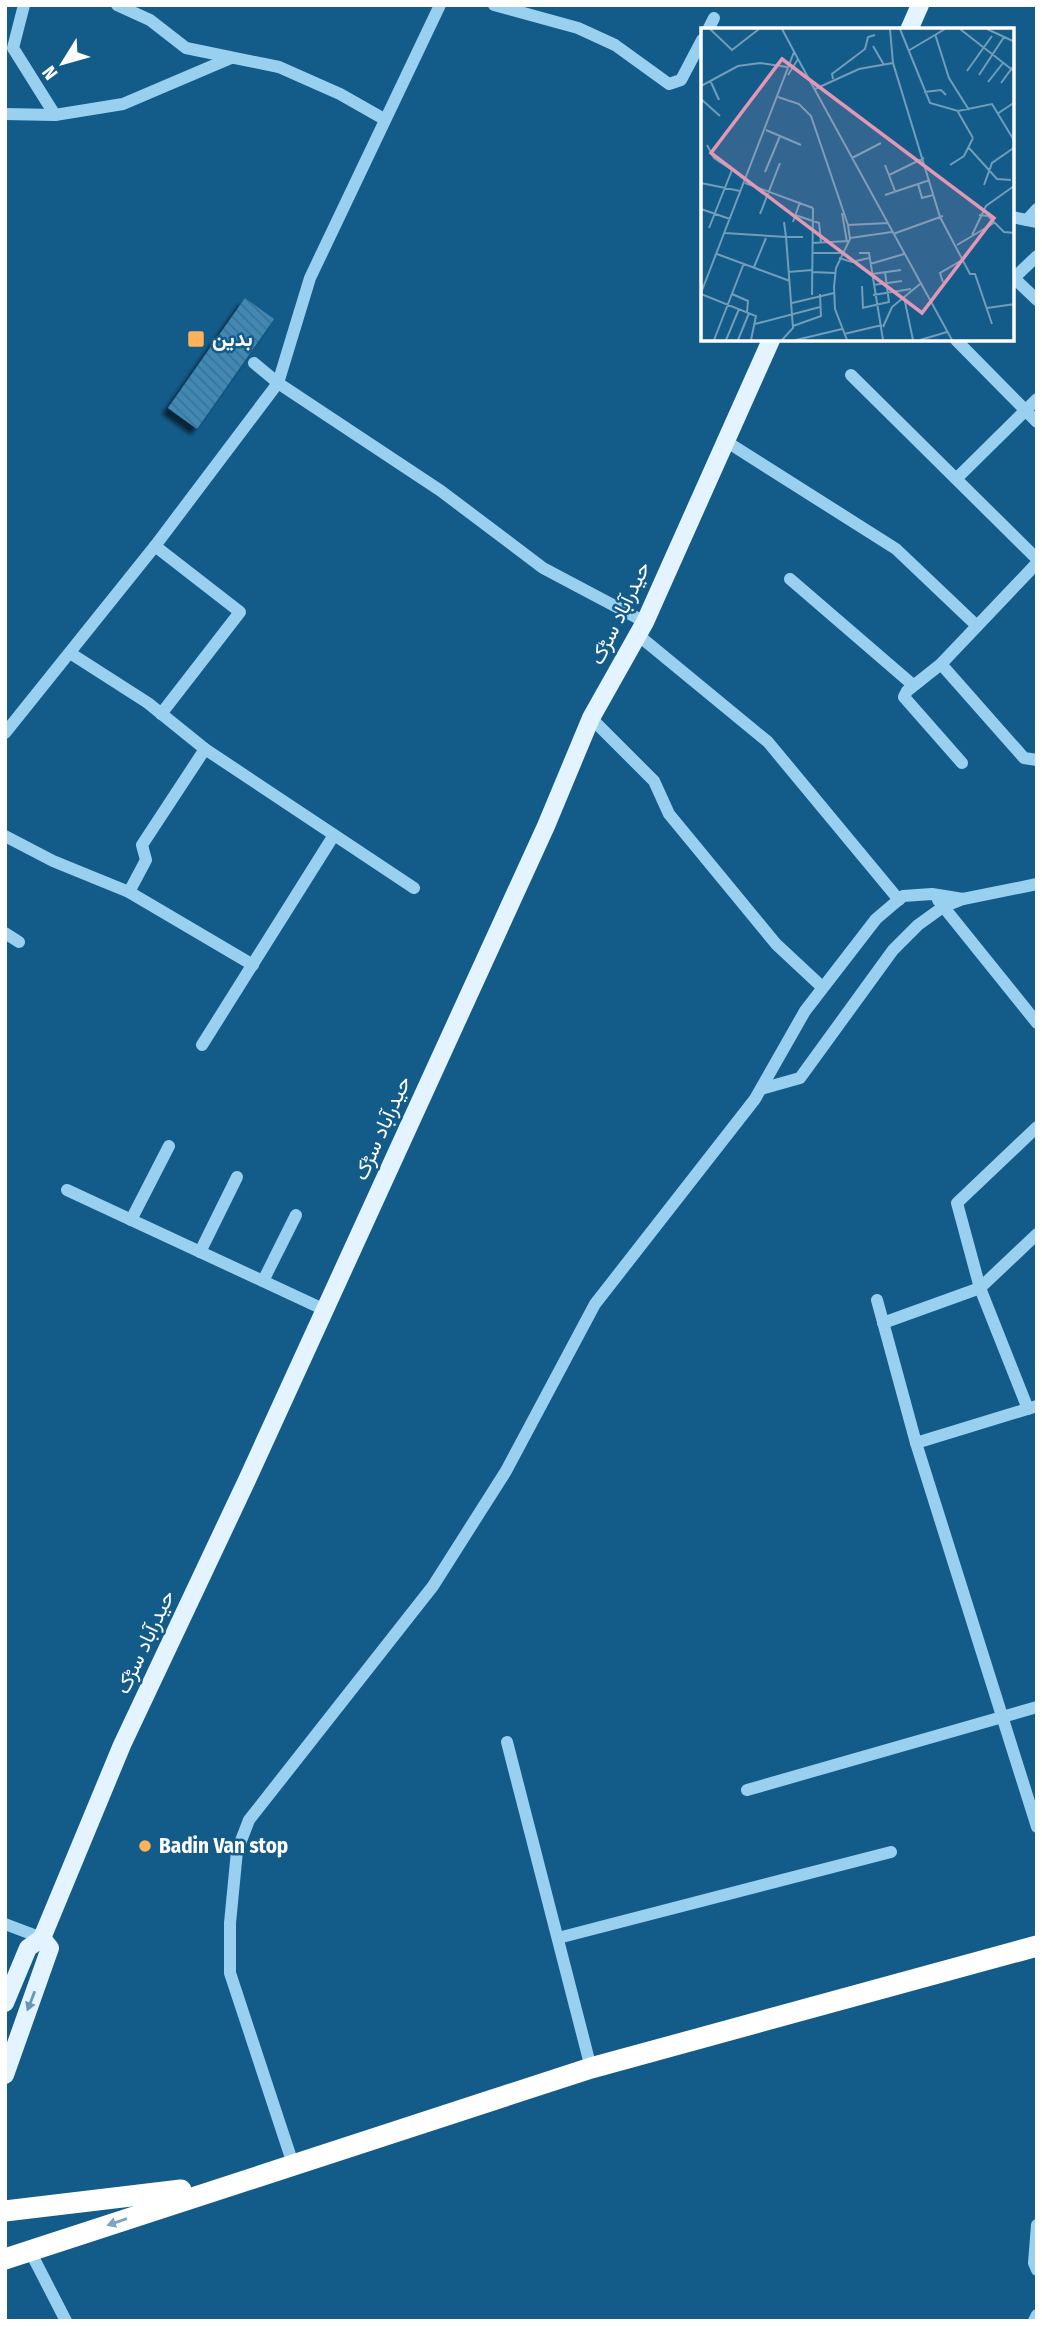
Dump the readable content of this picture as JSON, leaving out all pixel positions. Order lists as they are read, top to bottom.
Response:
{
  "streets": {
    "main road": ["حیدرآباد سڑک"]
  },
  "places": {
    "transit": ["بدين"],
    "other": ["Badin Van stop"]
  },
  "north": "bottom left"
}
